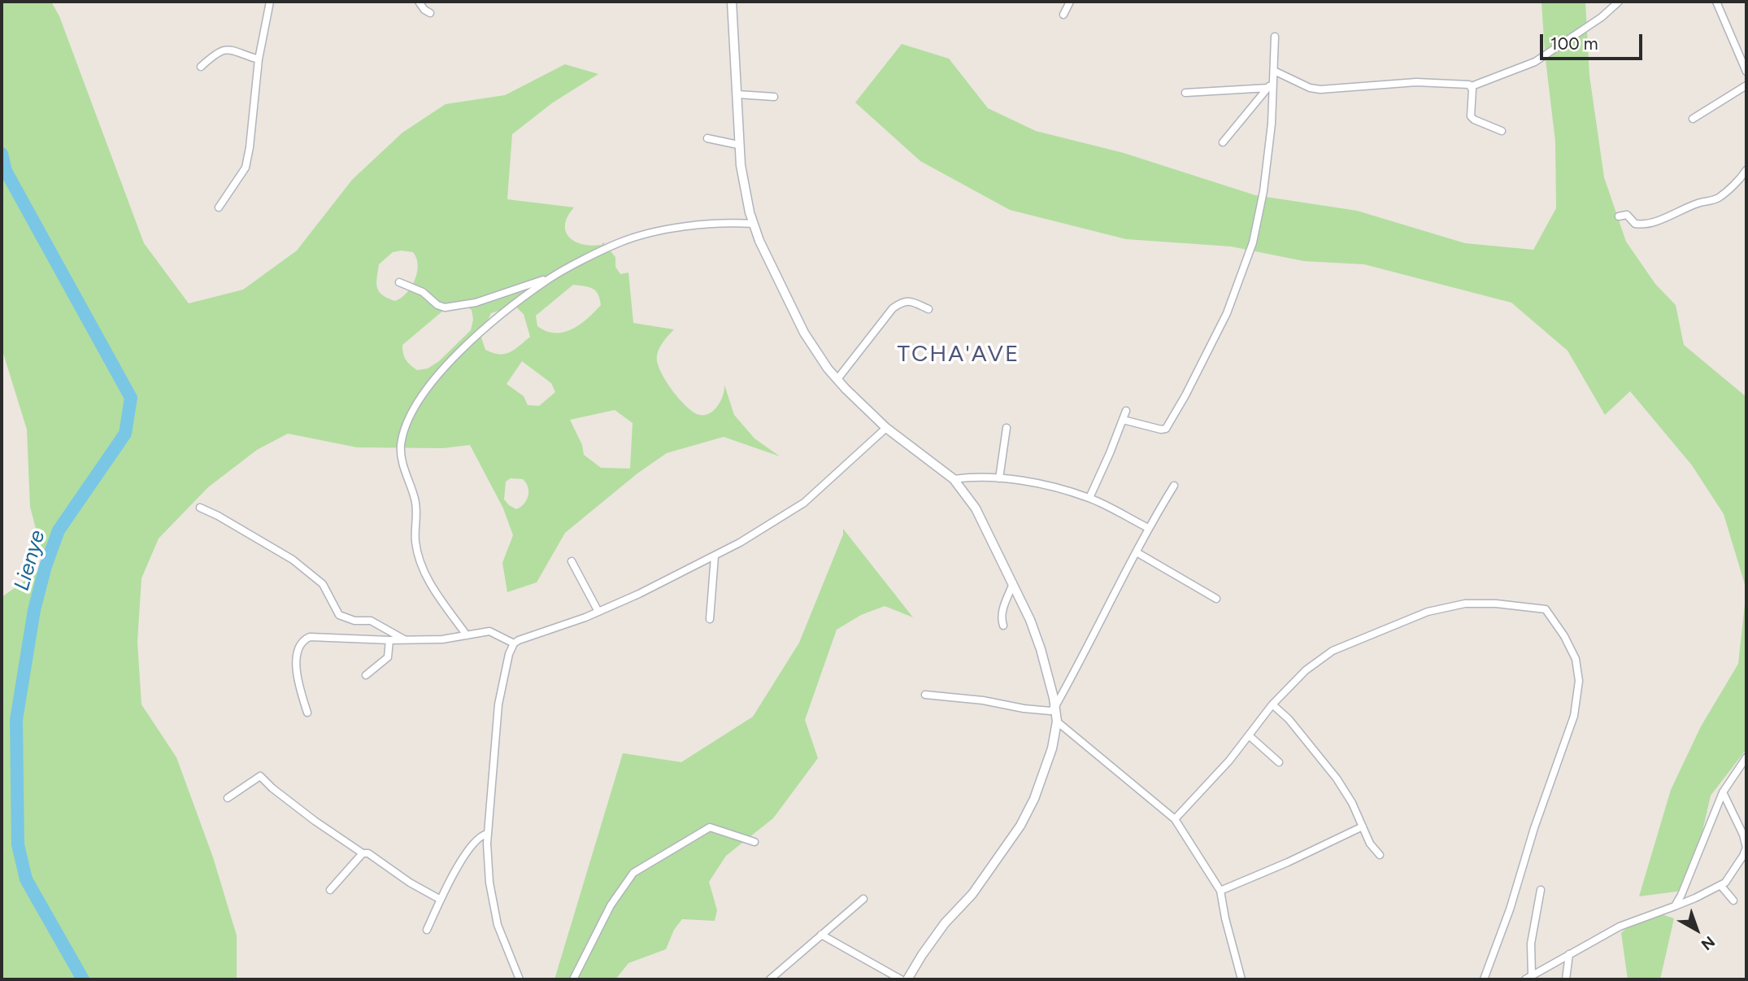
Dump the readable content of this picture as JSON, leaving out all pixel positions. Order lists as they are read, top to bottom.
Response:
{
  "districts": ["TCHA'AVE"],
  "water": ["Lienye"],
  "scale_bar": "100 m",
  "north": "bottom right"
}
